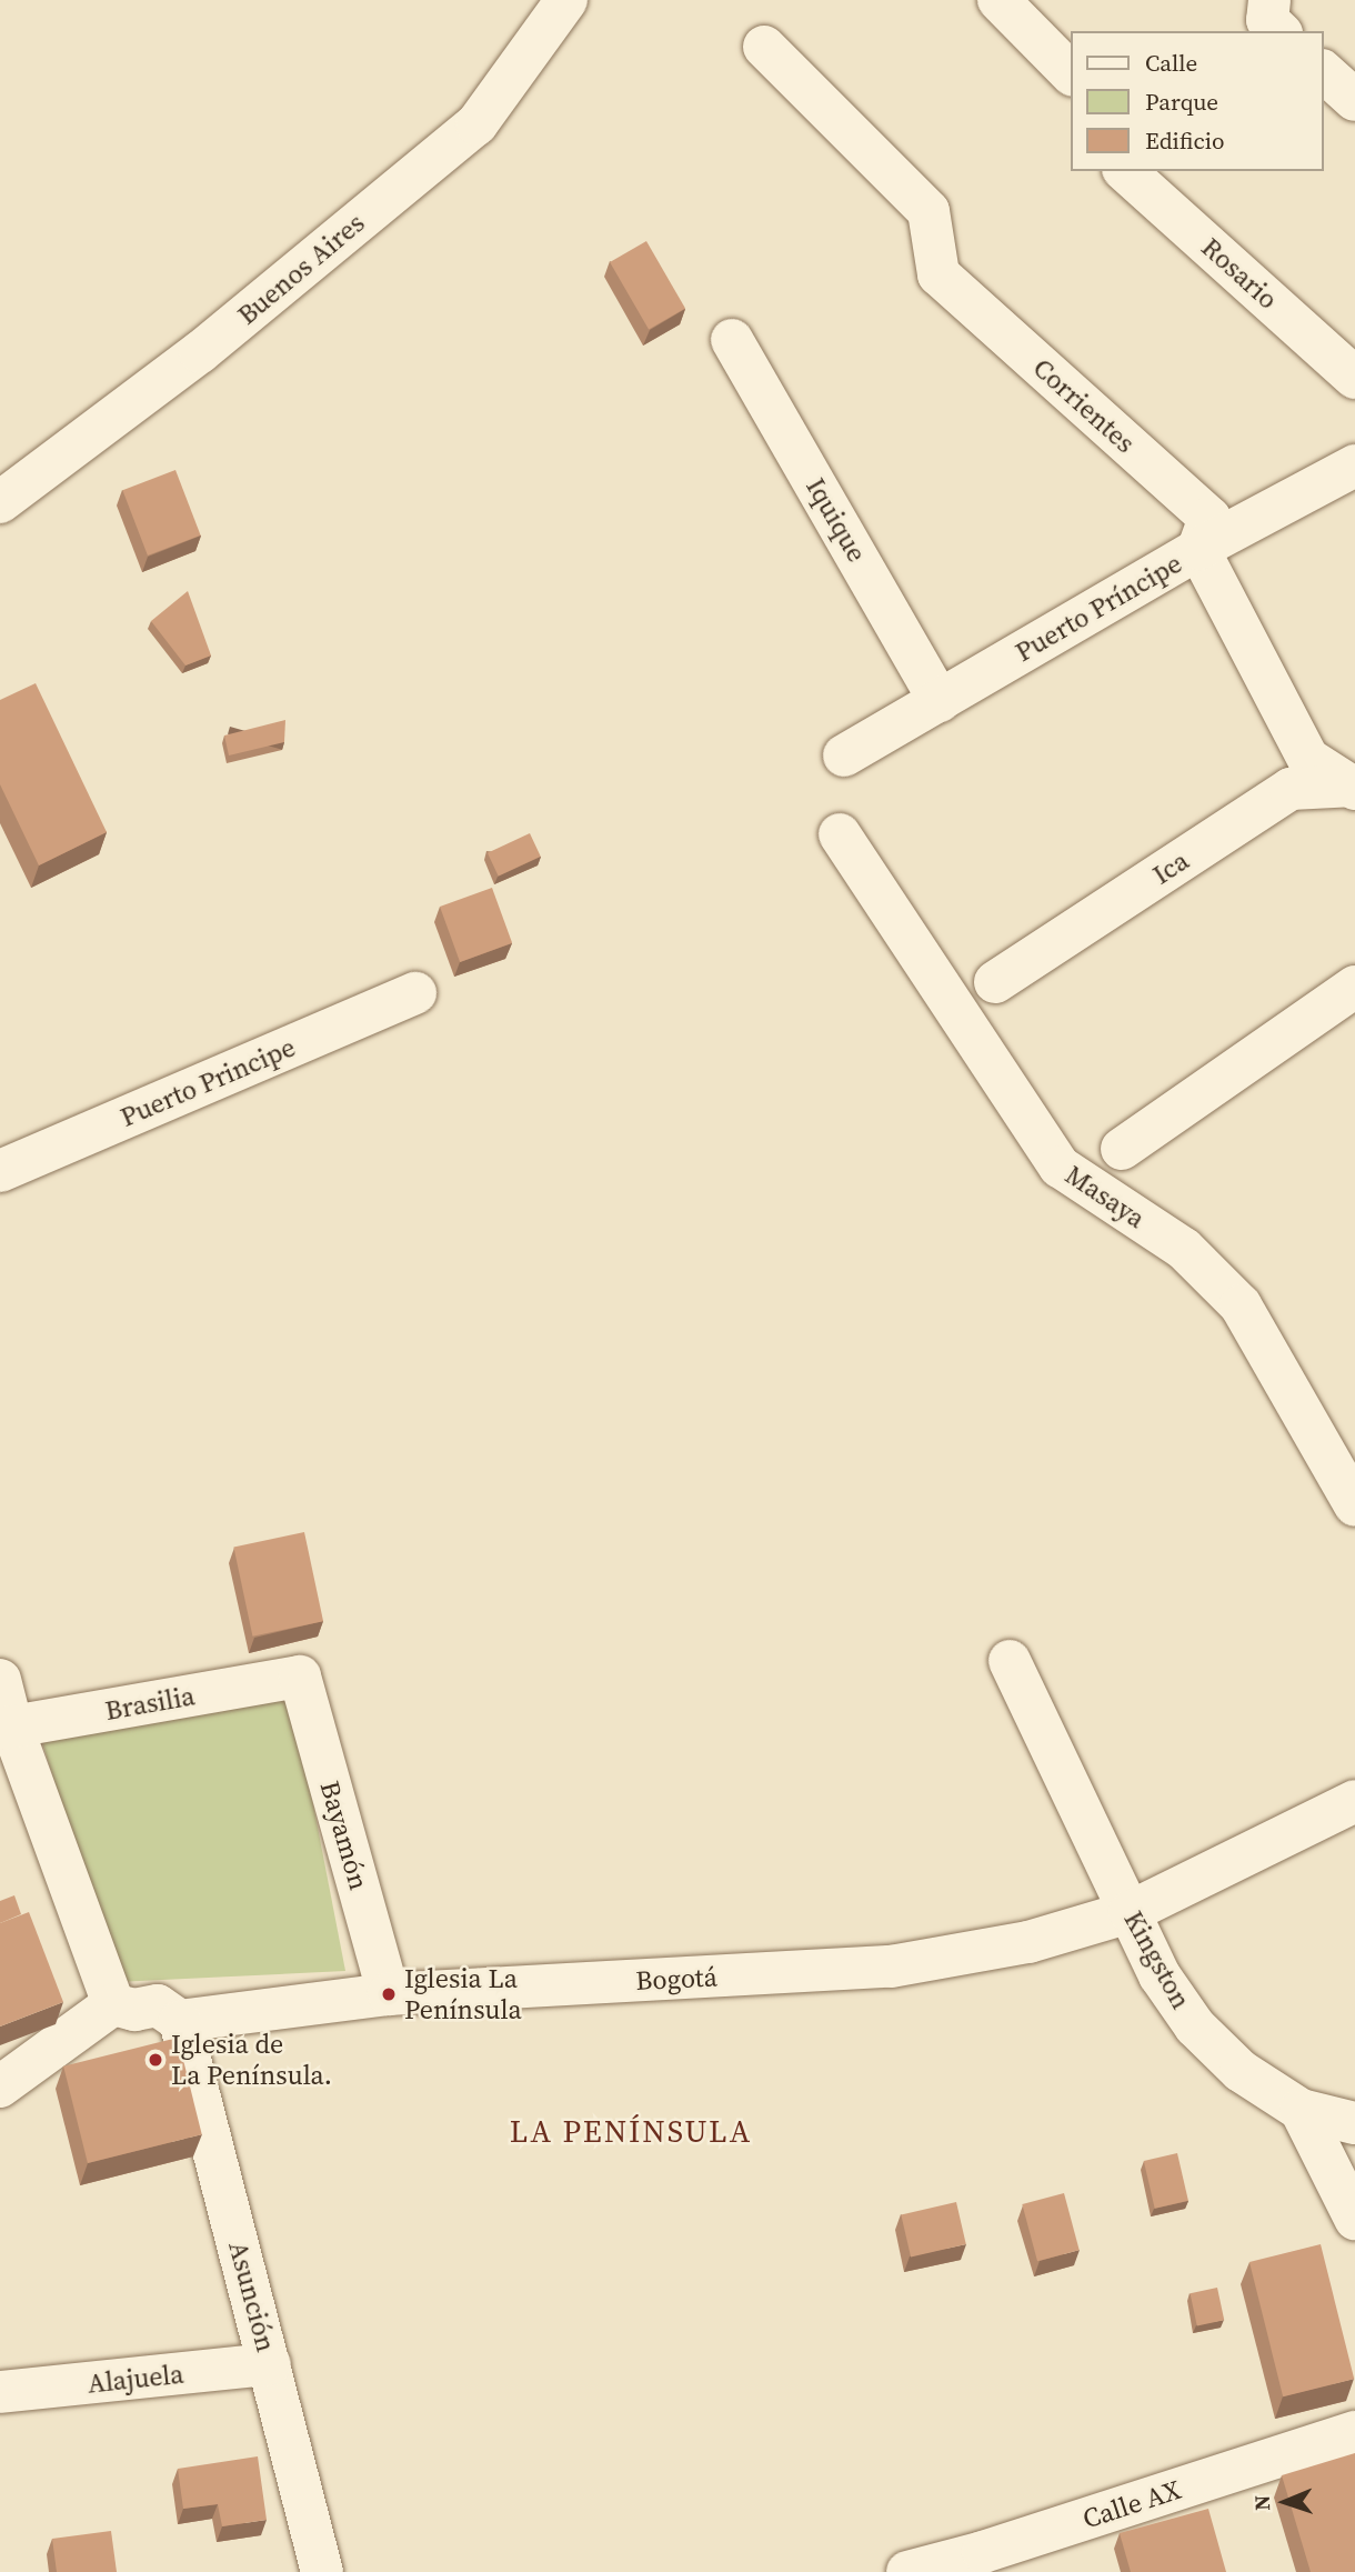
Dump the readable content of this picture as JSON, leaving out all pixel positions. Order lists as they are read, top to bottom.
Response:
{
  "streets": {
    "street": [
      "Buenos Aires",
      "Rosario",
      "Corrientes",
      "Iquique",
      "Puerto Príncipe",
      "Ica",
      "Puerto Principe",
      "Masaya",
      "Brasilia",
      "Bayamón",
      "Kingston",
      "Bogotá",
      "Asunción",
      "Alajuela",
      "Calle AX"
    ]
  },
  "crossings": [
    ["Corrientes", "Puerto Príncipe"],
    ["Iquique", "Puerto Príncipe"],
    ["Brasilia", "Bayamón"],
    ["Bayamón", "Bogotá"],
    ["Kingston", "Bogotá"],
    ["Bogotá", "Asunción"],
    ["Asunción", "Alajuela"]
  ],
  "districts": ["LA PENÍNSULA"],
  "places": ["Iglesia La Península", "Iglesia de La Península."],
  "legend": ["Calle", "Parque", "Edificio"],
  "north": "left"
}
